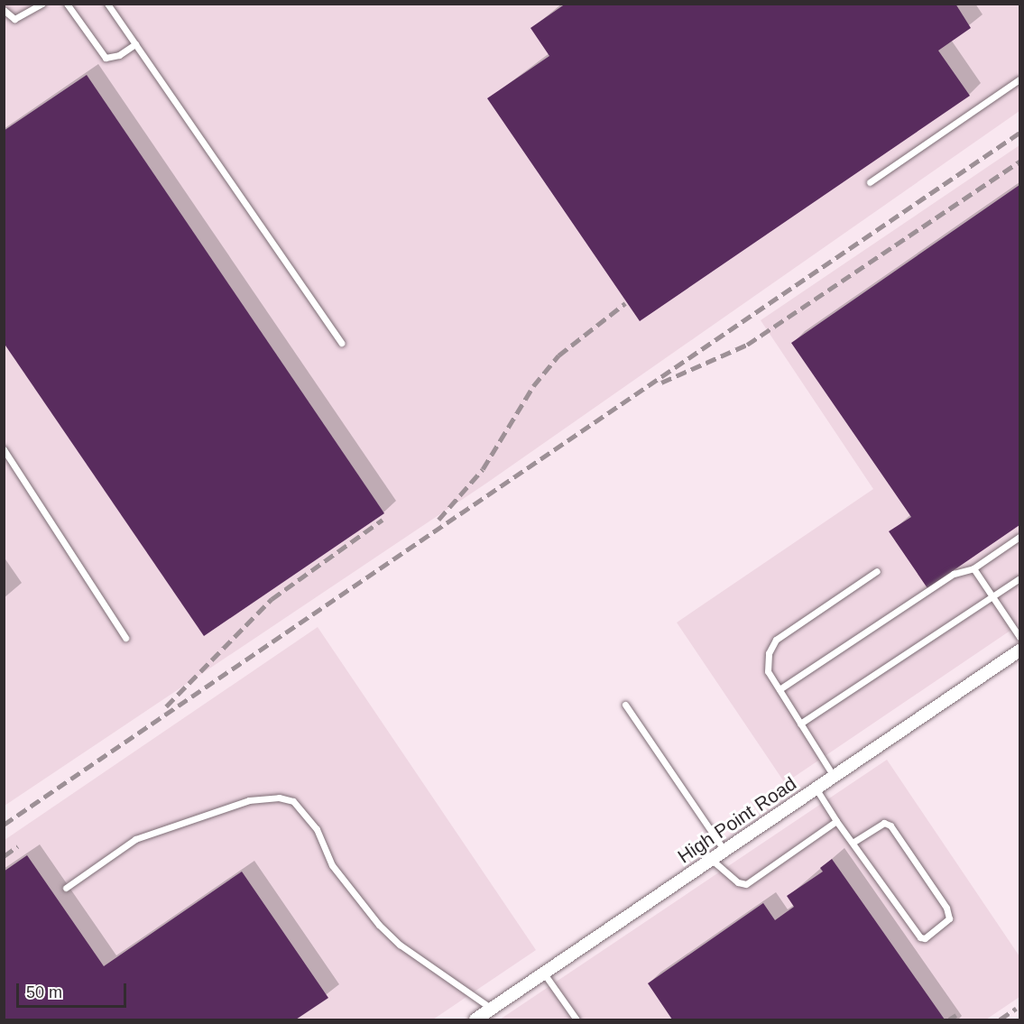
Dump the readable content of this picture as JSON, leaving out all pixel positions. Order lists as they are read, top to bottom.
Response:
{
  "streets": {
    "street": ["High Point Road"]
  },
  "scale_bar": "50 m"
}
